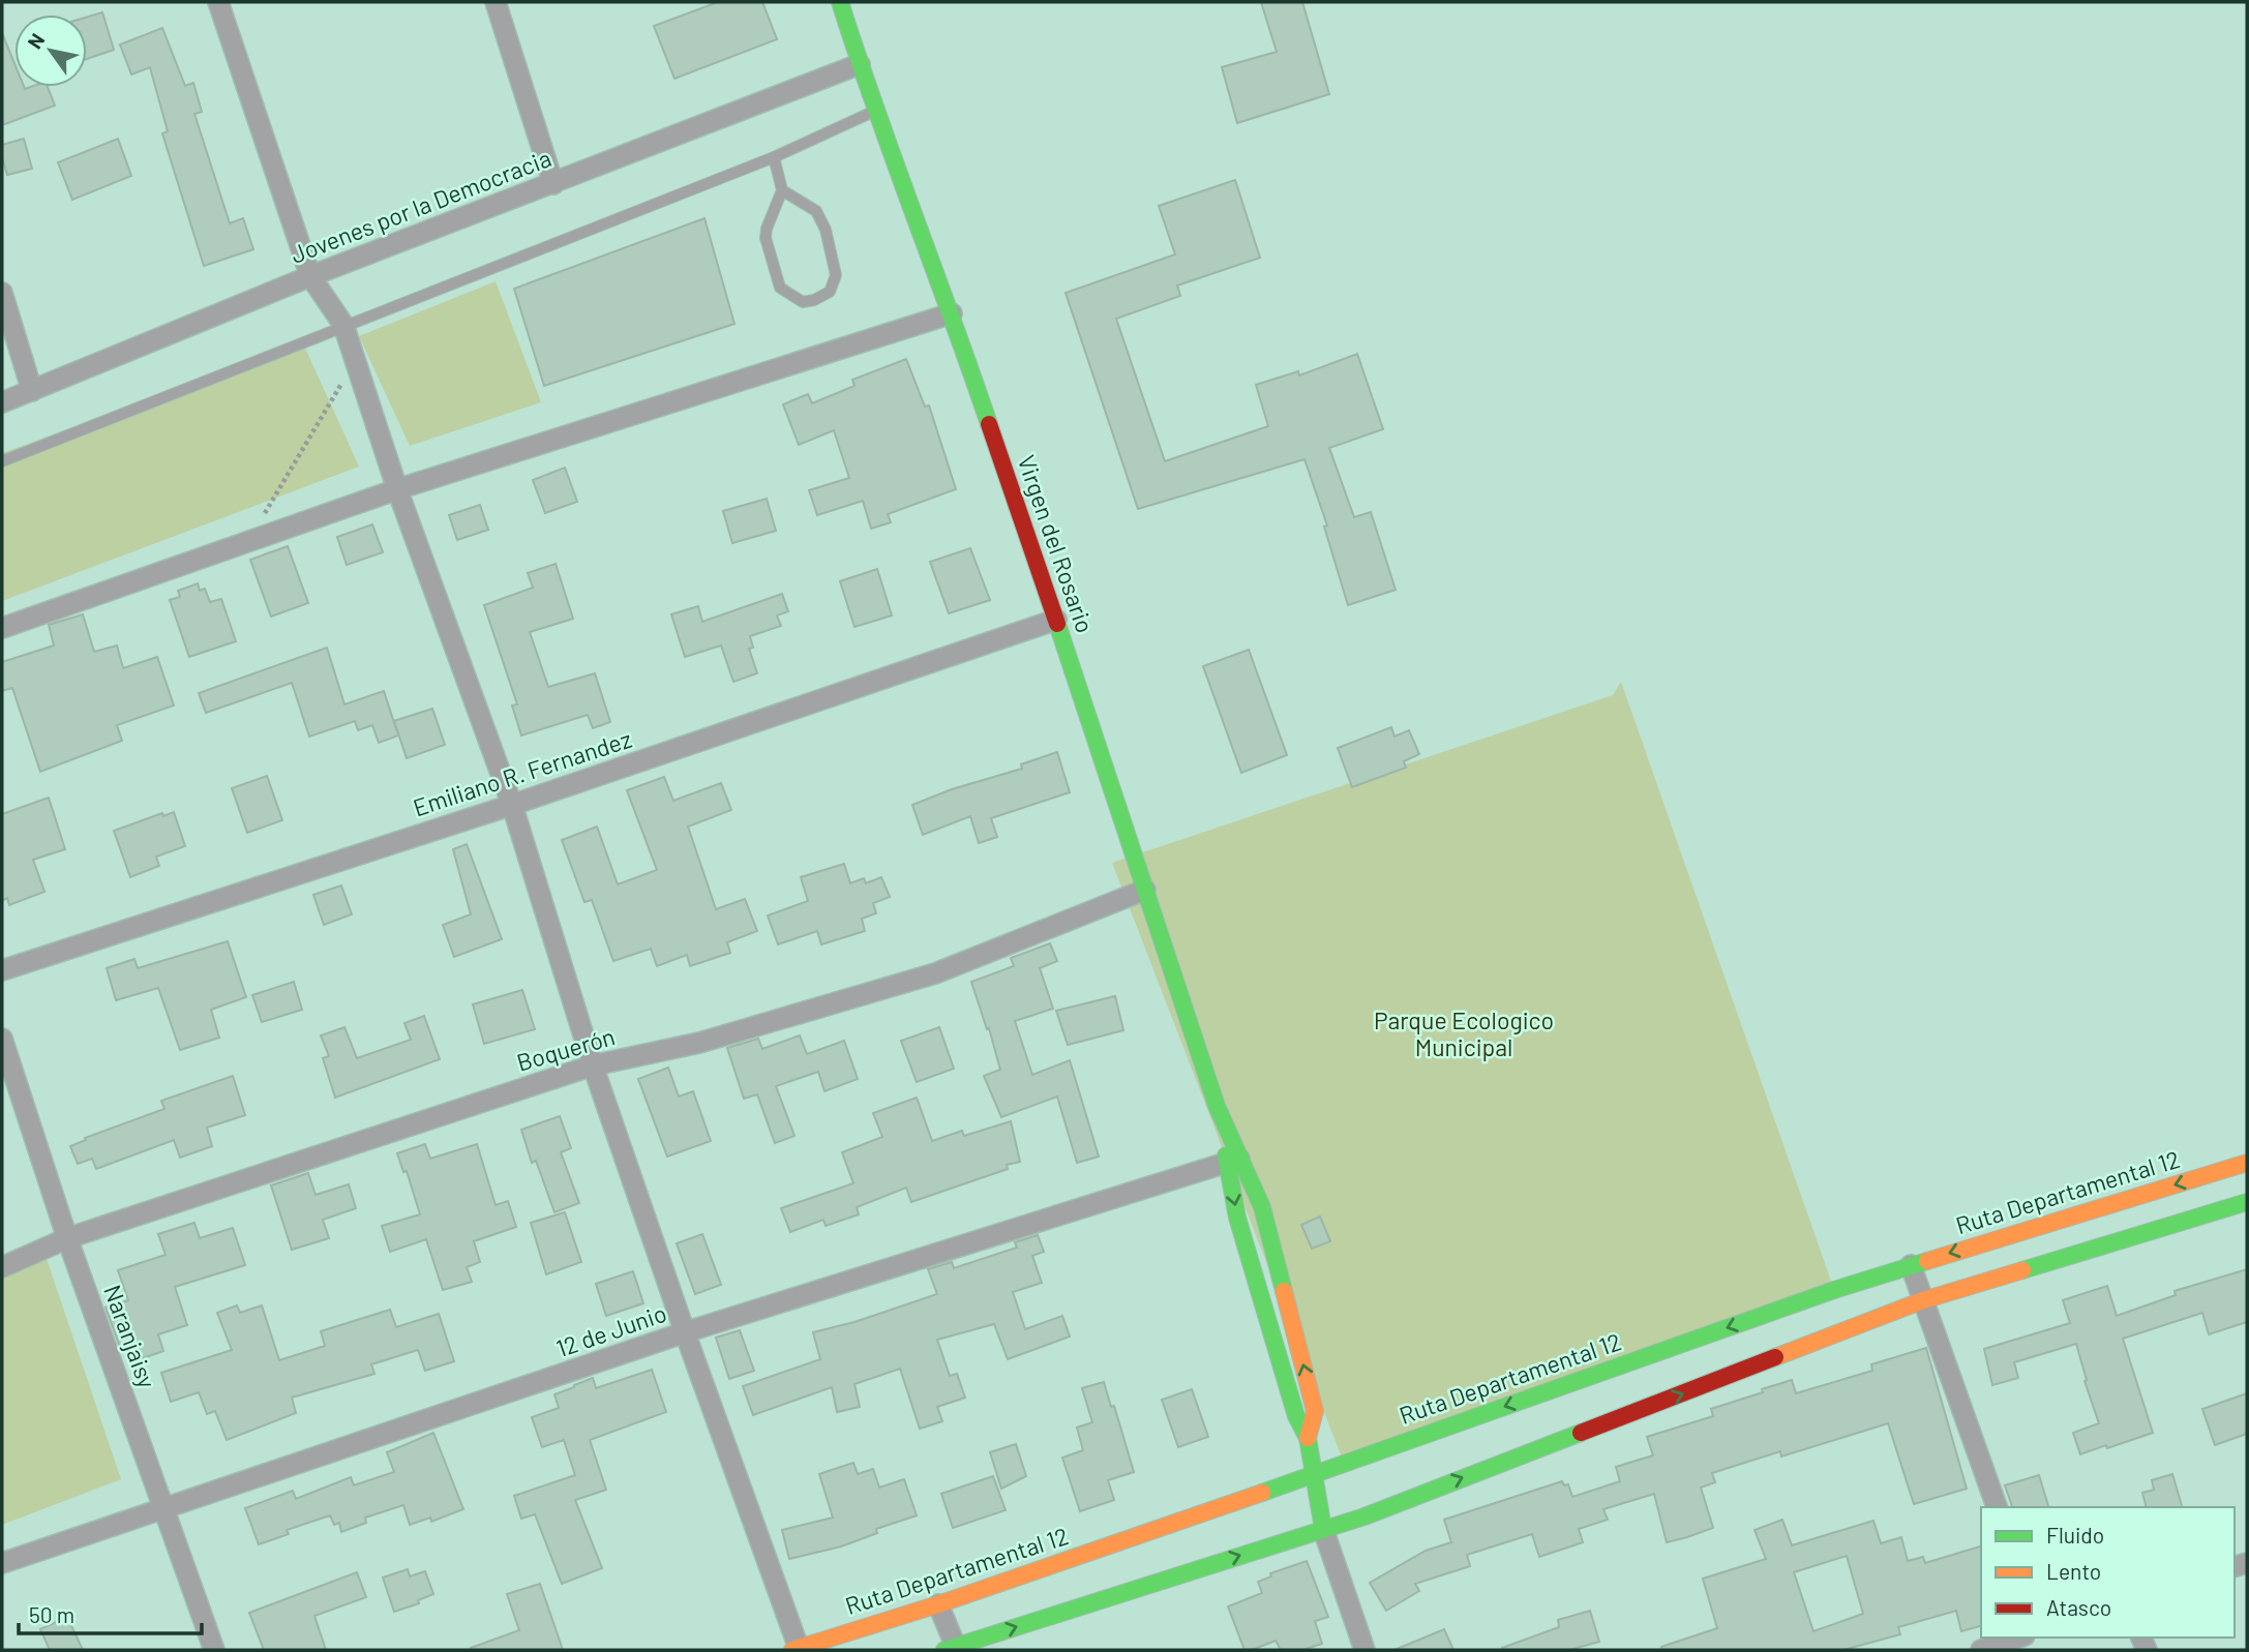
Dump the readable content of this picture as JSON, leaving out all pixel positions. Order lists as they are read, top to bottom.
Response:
{
  "streets": {
    "main road": ["Virgen del Rosario", "Ruta Departamental 12"],
    "street": [
      "Jovenes por la Democracia",
      "Emiliano R. Fernandez",
      "Boquerón",
      "12 de Junio",
      "Naranjaisy"
    ]
  },
  "crossings": [
    ["Jovenes por la Democracia", "Virgen del Rosario"],
    ["Virgen del Rosario", "Emiliano R. Fernandez"],
    ["Virgen del Rosario", "Boquerón"],
    ["Virgen del Rosario", "12 de Junio"],
    ["Boquerón", "Naranjaisy"],
    ["12 de Junio", "Naranjaisy"]
  ],
  "parks": ["Parque Ecologico Municipal"],
  "legend": ["Fluido", "Lento", "Atasco"],
  "scale_bar": "50 m",
  "north": "top left"
}
